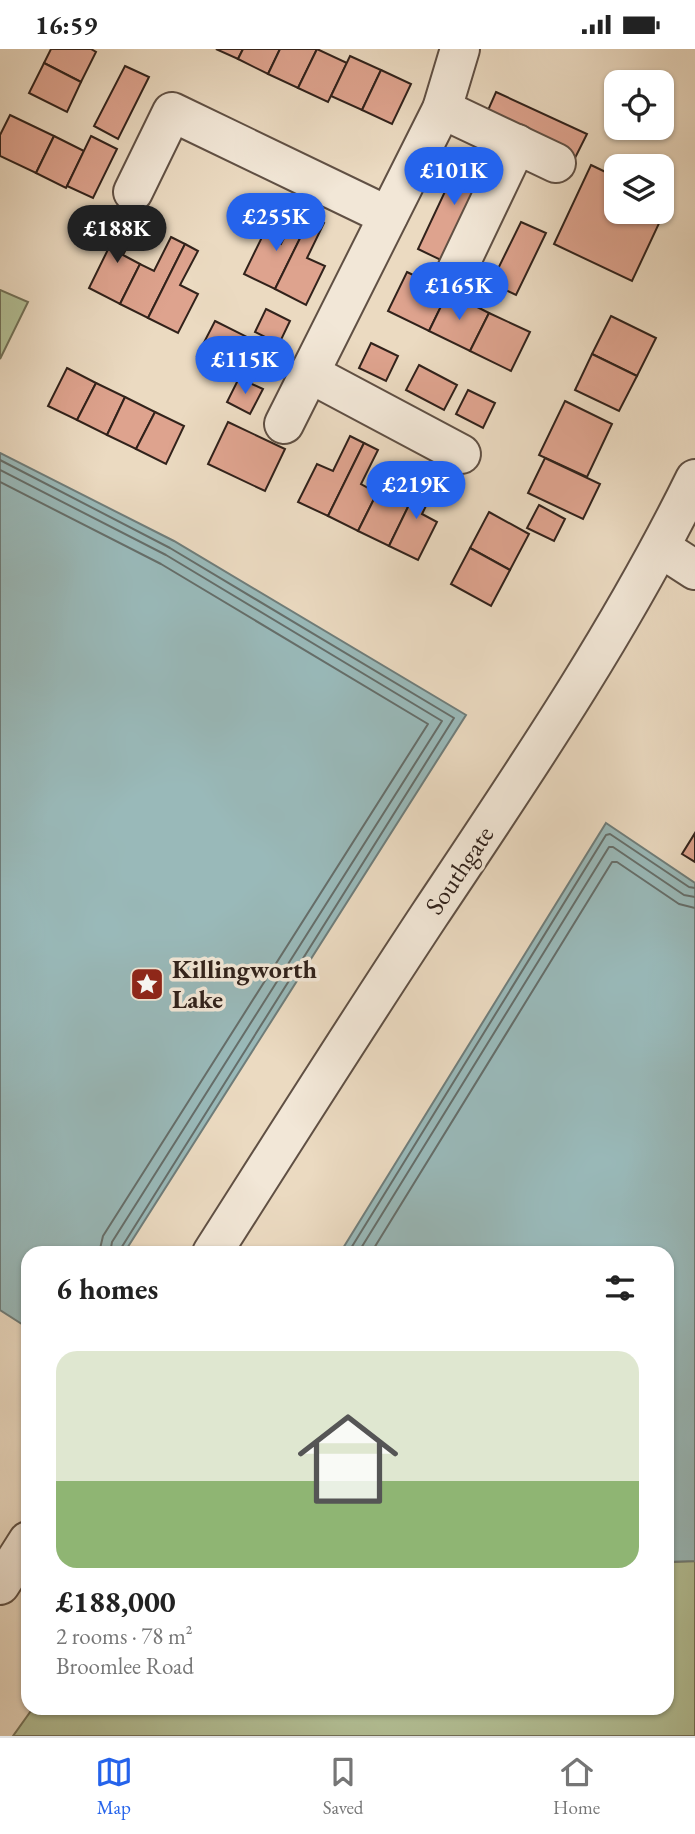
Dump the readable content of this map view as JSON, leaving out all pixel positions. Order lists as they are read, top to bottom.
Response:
{
  "streets": {
    "street": ["Southgate"]
  },
  "places": {
    "place": ["Killingworth Lake"]
  },
  "page": {
    "status": "16:59",
    "price": [
      "£101K",
      "£255K",
      "£188K",
      "£165K",
      "£115K",
      "£219K"
    ],
    "heading": "6 homes",
    "list": [
      {
        "name": "£188,000",
        "note": "2 rooms · 78 m² · Broomlee Road"
      }
    ],
    "tabs": ["Map", "Saved", "Home"]
  }
}
